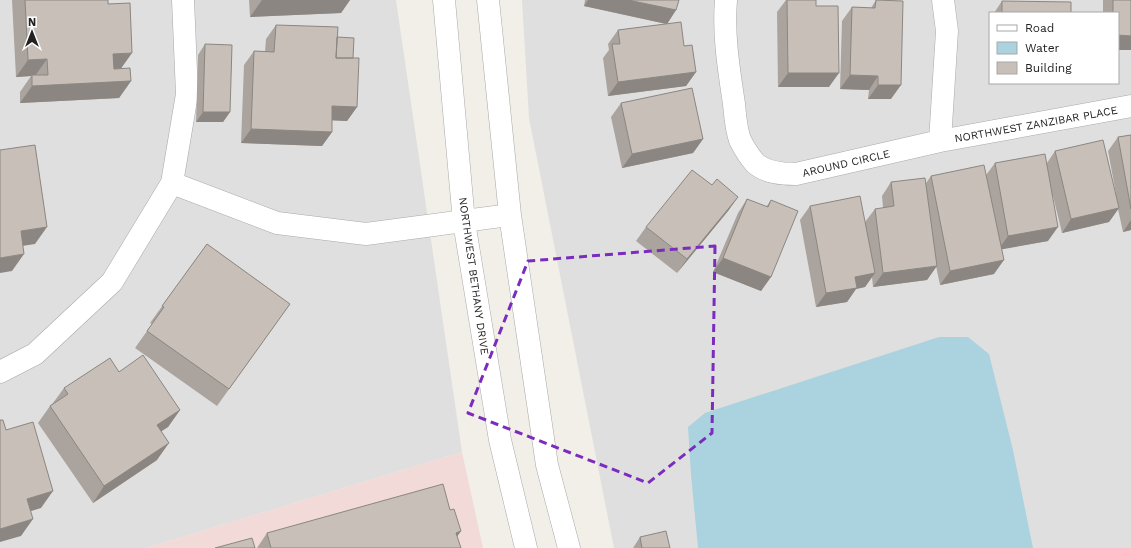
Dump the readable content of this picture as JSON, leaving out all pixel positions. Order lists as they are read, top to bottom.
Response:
{
  "streets": {
    "street": ["NORTHWEST ZANZIBAR PLACE", "AROUND CIRCLE", "NORTHWEST BETHANY DRIVE"]
  },
  "crossings": [
    ["NORTHWEST ZANZIBAR PLACE", "AROUND CIRCLE"]
  ],
  "legend": ["Road", "Water", "Building"],
  "north": "top"
}
